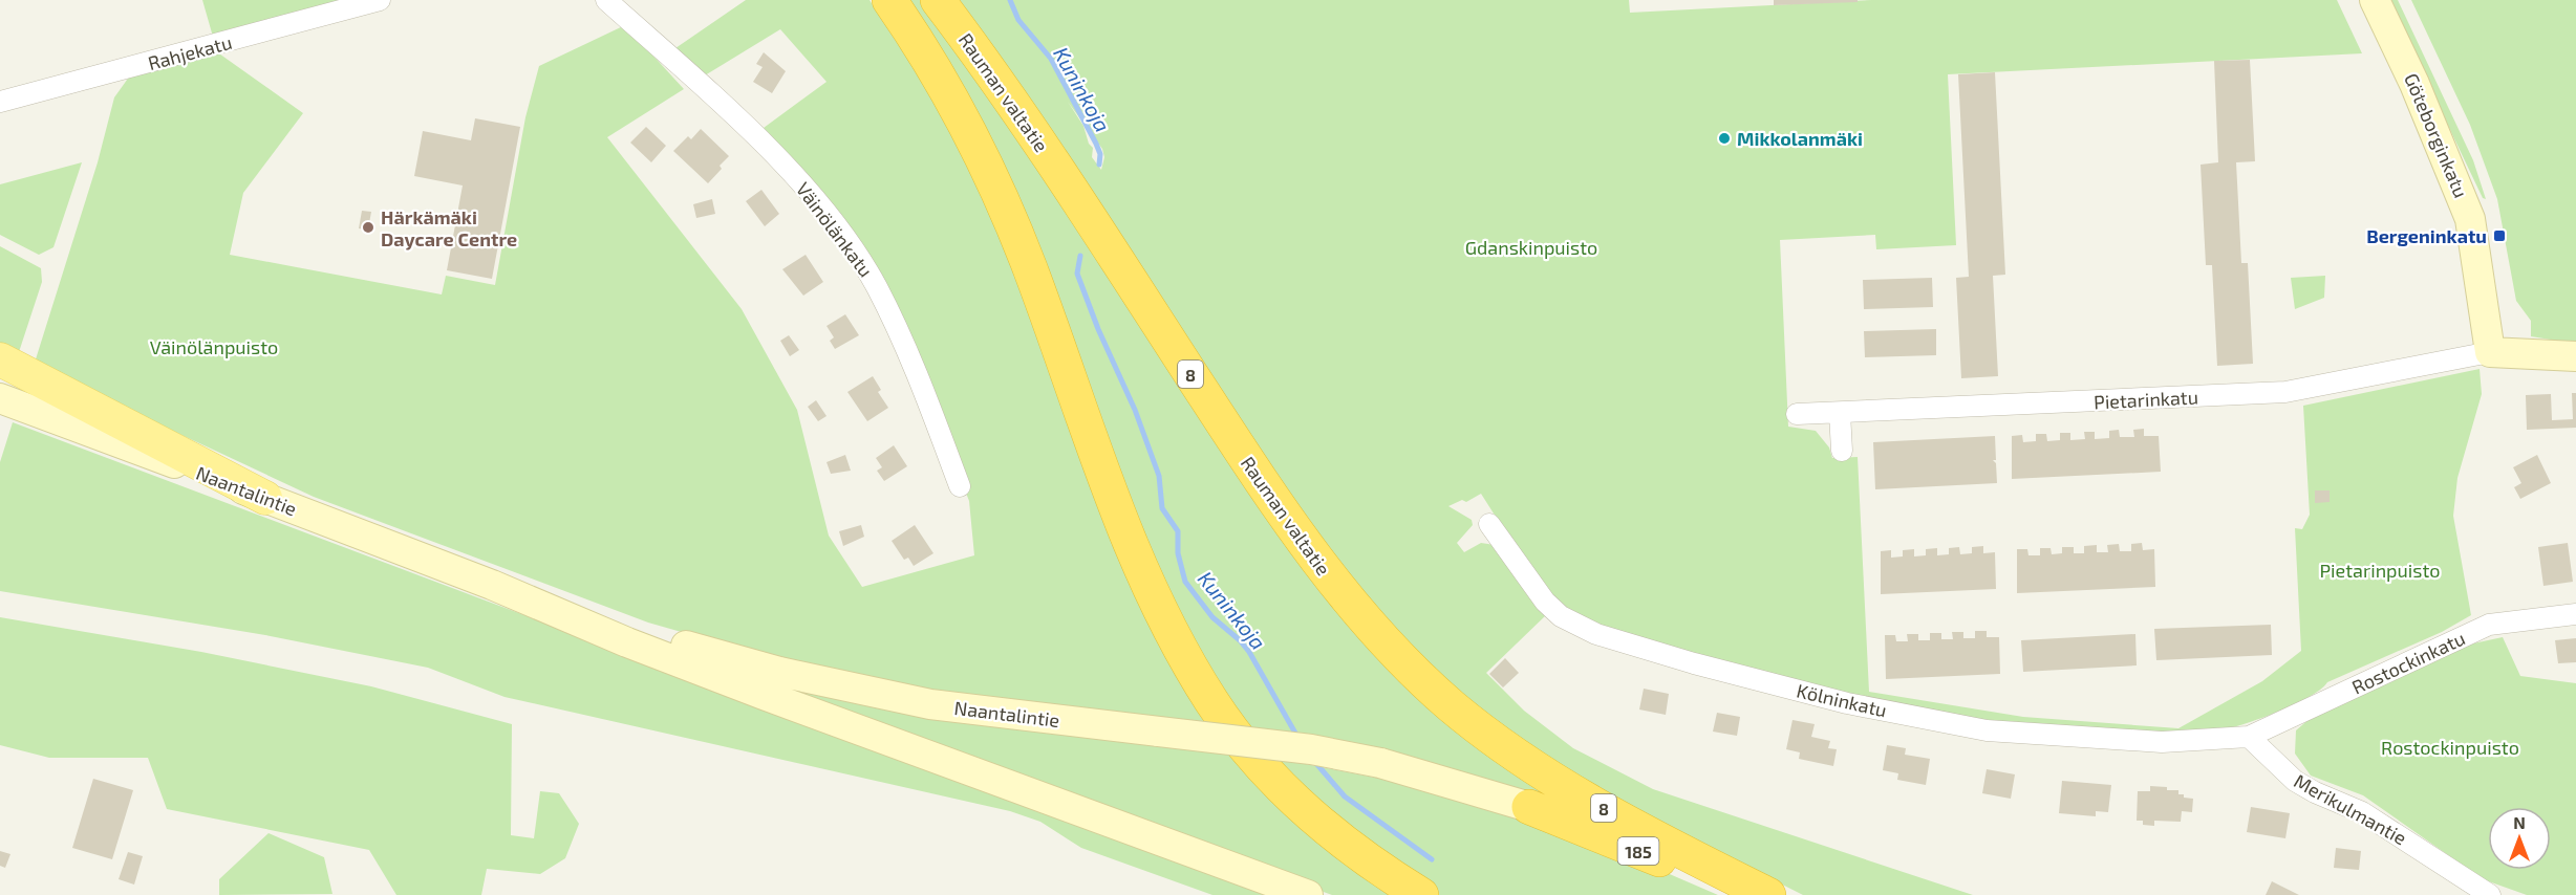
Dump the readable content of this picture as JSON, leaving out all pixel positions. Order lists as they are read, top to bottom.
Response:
{
  "streets": {
    "highway": ["Rauman valtatie", "8", "185"],
    "main road": ["Göteborginkatu", "Naantalintie"],
    "street": [
      "Rahjekatu",
      "Väinölänkatu",
      "Pietarinkatu",
      "Rostockinkatu",
      "Kölninkatu",
      "Merikulmantie"
    ]
  },
  "crossings": [
    ["Göteborginkatu", "Pietarinkatu"],
    ["Naantalintie", "185"],
    ["Rostockinkatu", "Kölninkatu"],
    ["Rostockinkatu", "Merikulmantie"],
    ["Kölninkatu", "Merikulmantie"]
  ],
  "water": ["Kuninkoja"],
  "parks": [
    "Gdanskinpuisto",
    "Väinölänpuisto",
    "Pietarinpuisto",
    "Rostockinpuisto"
  ],
  "places": {
    "other": ["Mikkolanmäki", "Härkämäki Daycare Centre"],
    "transit": ["Bergeninkatu"]
  },
  "north": "top"
}
